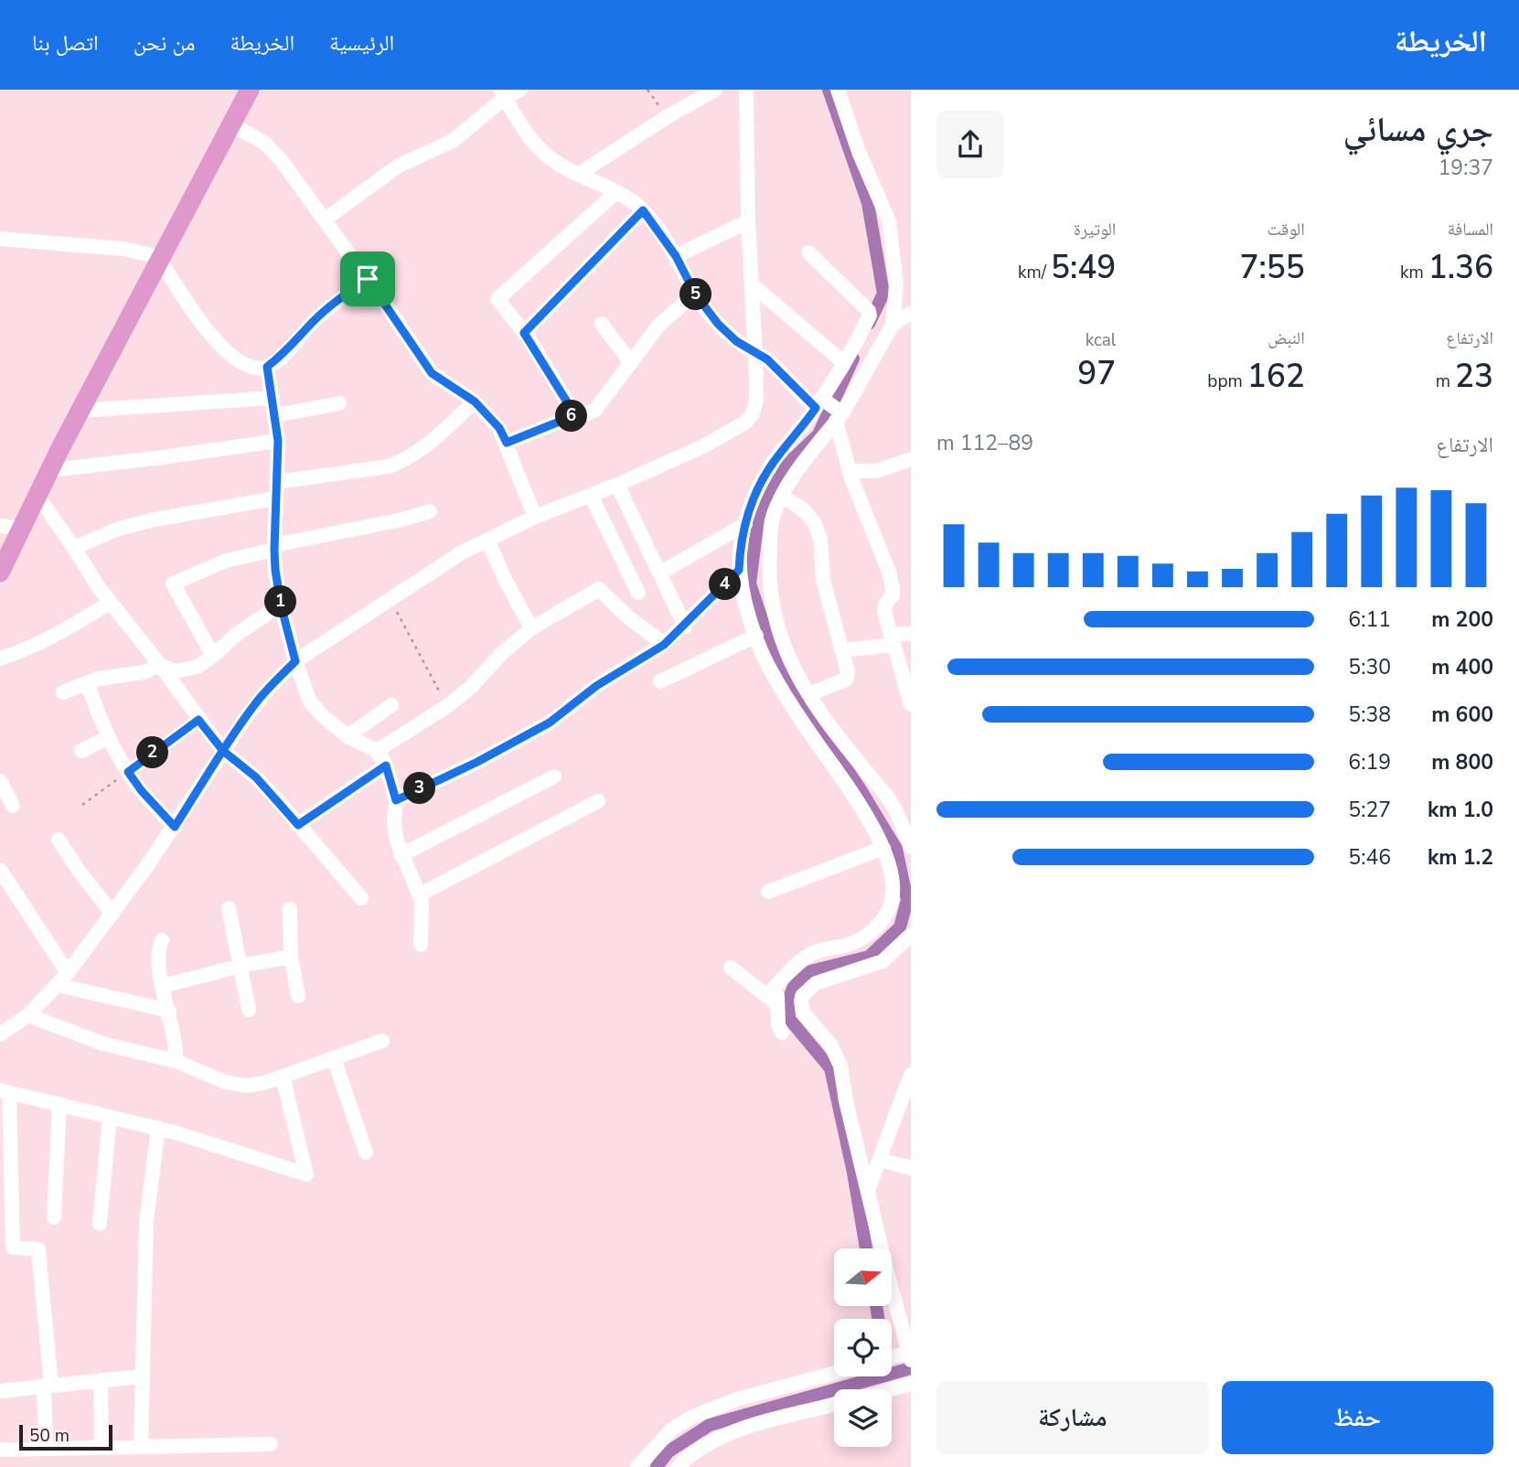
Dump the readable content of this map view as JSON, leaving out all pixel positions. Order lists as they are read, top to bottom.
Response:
{
  "scale_bar": "50 m",
  "north": "right",
  "page": {
    "header": "الخريطة",
    "nav": [
      "الرئيسية",
      "الخريطة",
      "من نحن",
      "اتصل بنا"
    ],
    "heading": ["جري مسائي", "19:37"],
    "stats": [
      ["المسافة", "1.36 km"],
      ["الوقت", "7:55"],
      ["الوتيرة", "5:49 /km"],
      ["الارتفاع", "23 m"],
      ["النبض", "162 bpm"],
      ["kcal", "97"]
    ],
    "pins": [
      "5",
      "6",
      "4",
      "1",
      "2",
      "3"
    ],
    "chart": ["الارتفاع", "89–112 m"],
    "list": [
      {
        "name": "200 m",
        "note": "6:11"
      },
      {
        "name": "400 m",
        "note": "5:30"
      },
      {
        "name": "600 m",
        "note": "5:38"
      },
      {
        "name": "800 m",
        "note": "6:19"
      },
      {
        "name": "1.0 km",
        "note": "5:27"
      },
      {
        "name": "1.2 km",
        "note": "5:46"
      }
    ],
    "buttons": ["حفظ", "مشاركة"],
    "scale": "50 m"
  }
}
